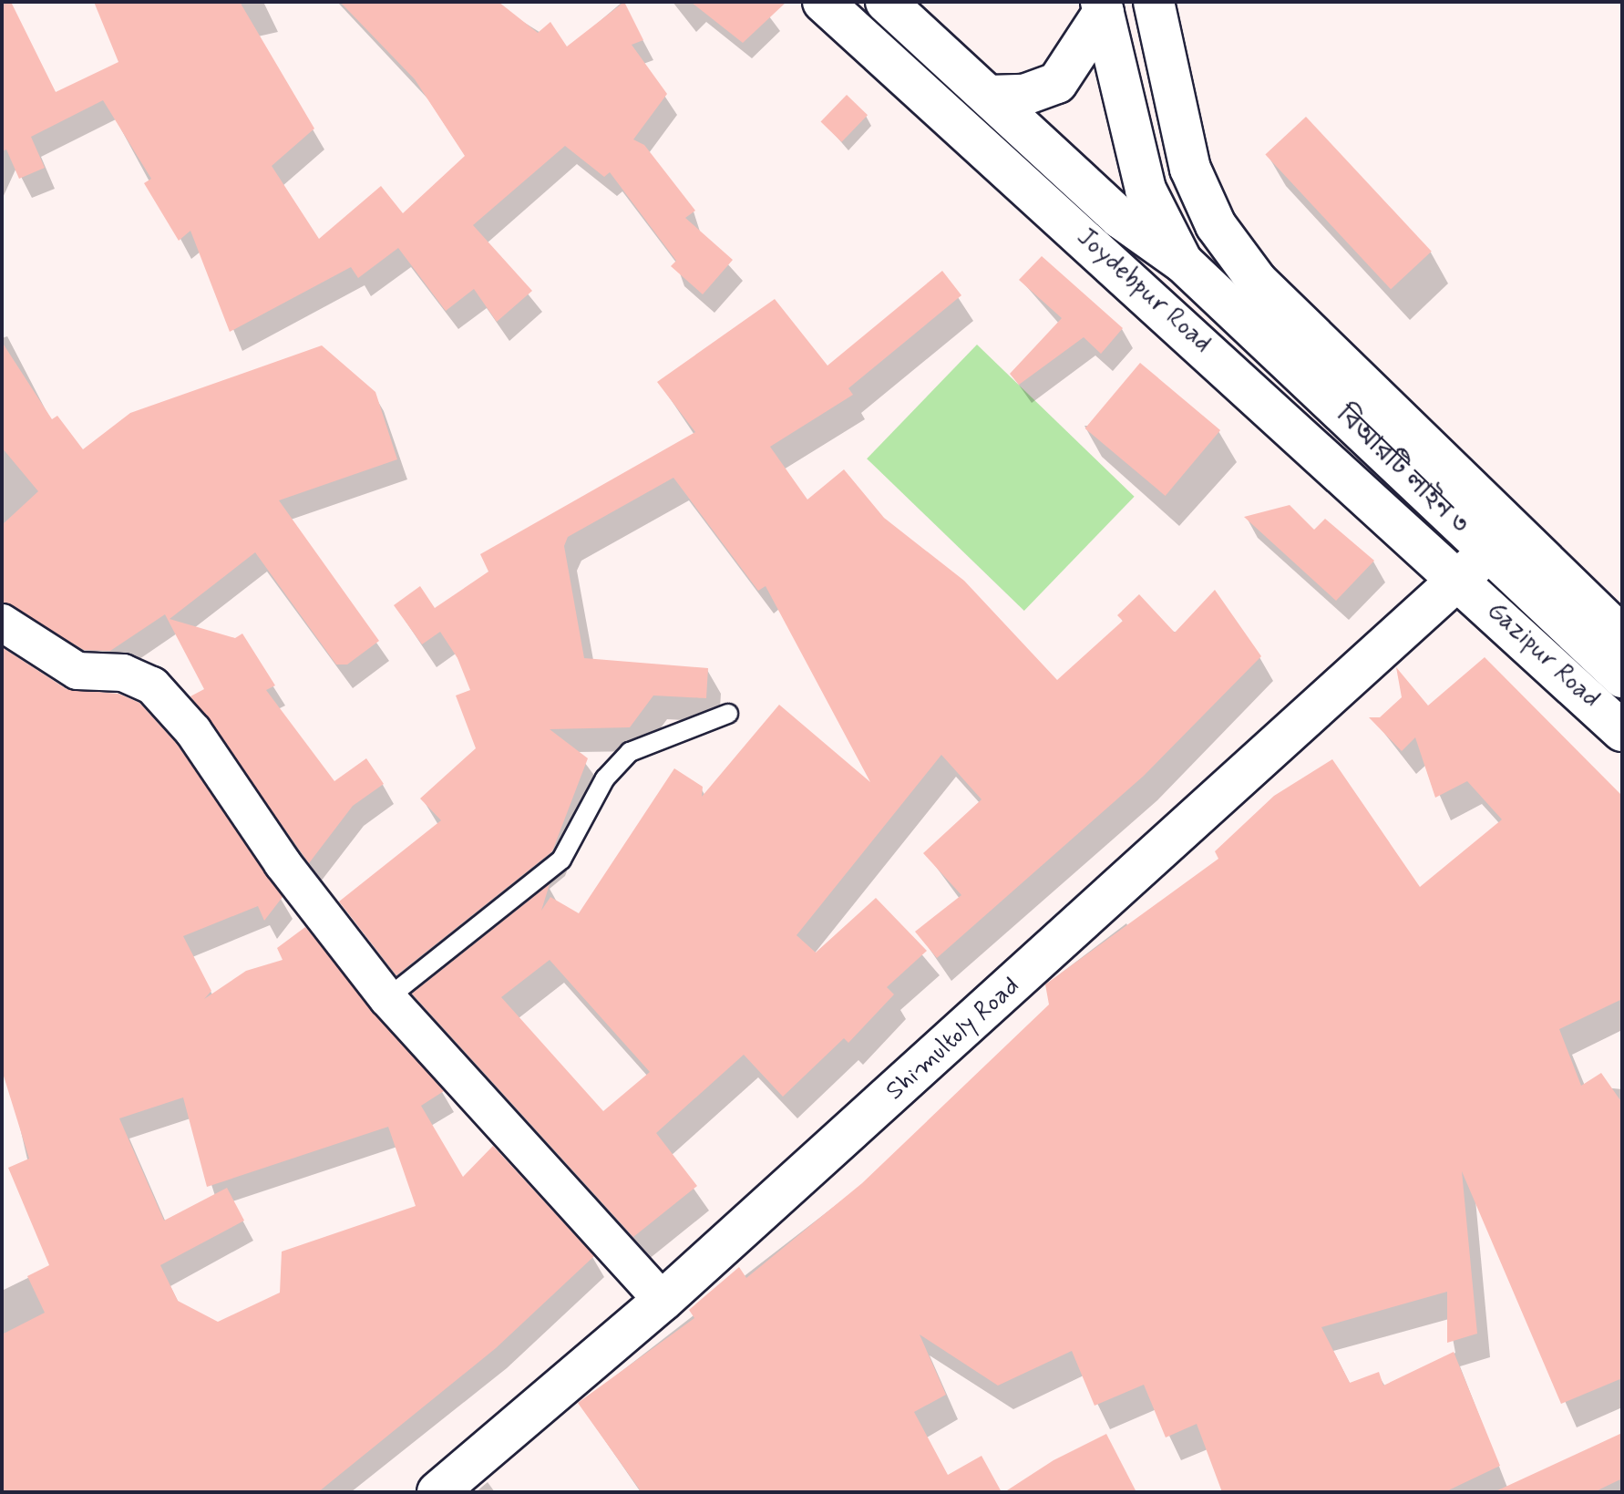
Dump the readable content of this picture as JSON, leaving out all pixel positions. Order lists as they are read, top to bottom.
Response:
{
  "streets": {
    "main road": [
      "Joydebpur Road",
      "বিআরটি লাইন ৩",
      "Gazipur Road",
      "Shimultoly Road"
    ]
  },
  "crossings": [
    ["Joydebpur Road", "বিআরটি লাইন ৩"],
    ["Joydebpur Road", "Gazipur Road"],
    ["Joydebpur Road", "Shimultoly Road"],
    ["বিআরটি লাইন ৩", "Gazipur Road"],
    ["বিআরটি লাইন ৩", "Shimultoly Road"],
    ["Gazipur Road", "Shimultoly Road"]
  ]
}
